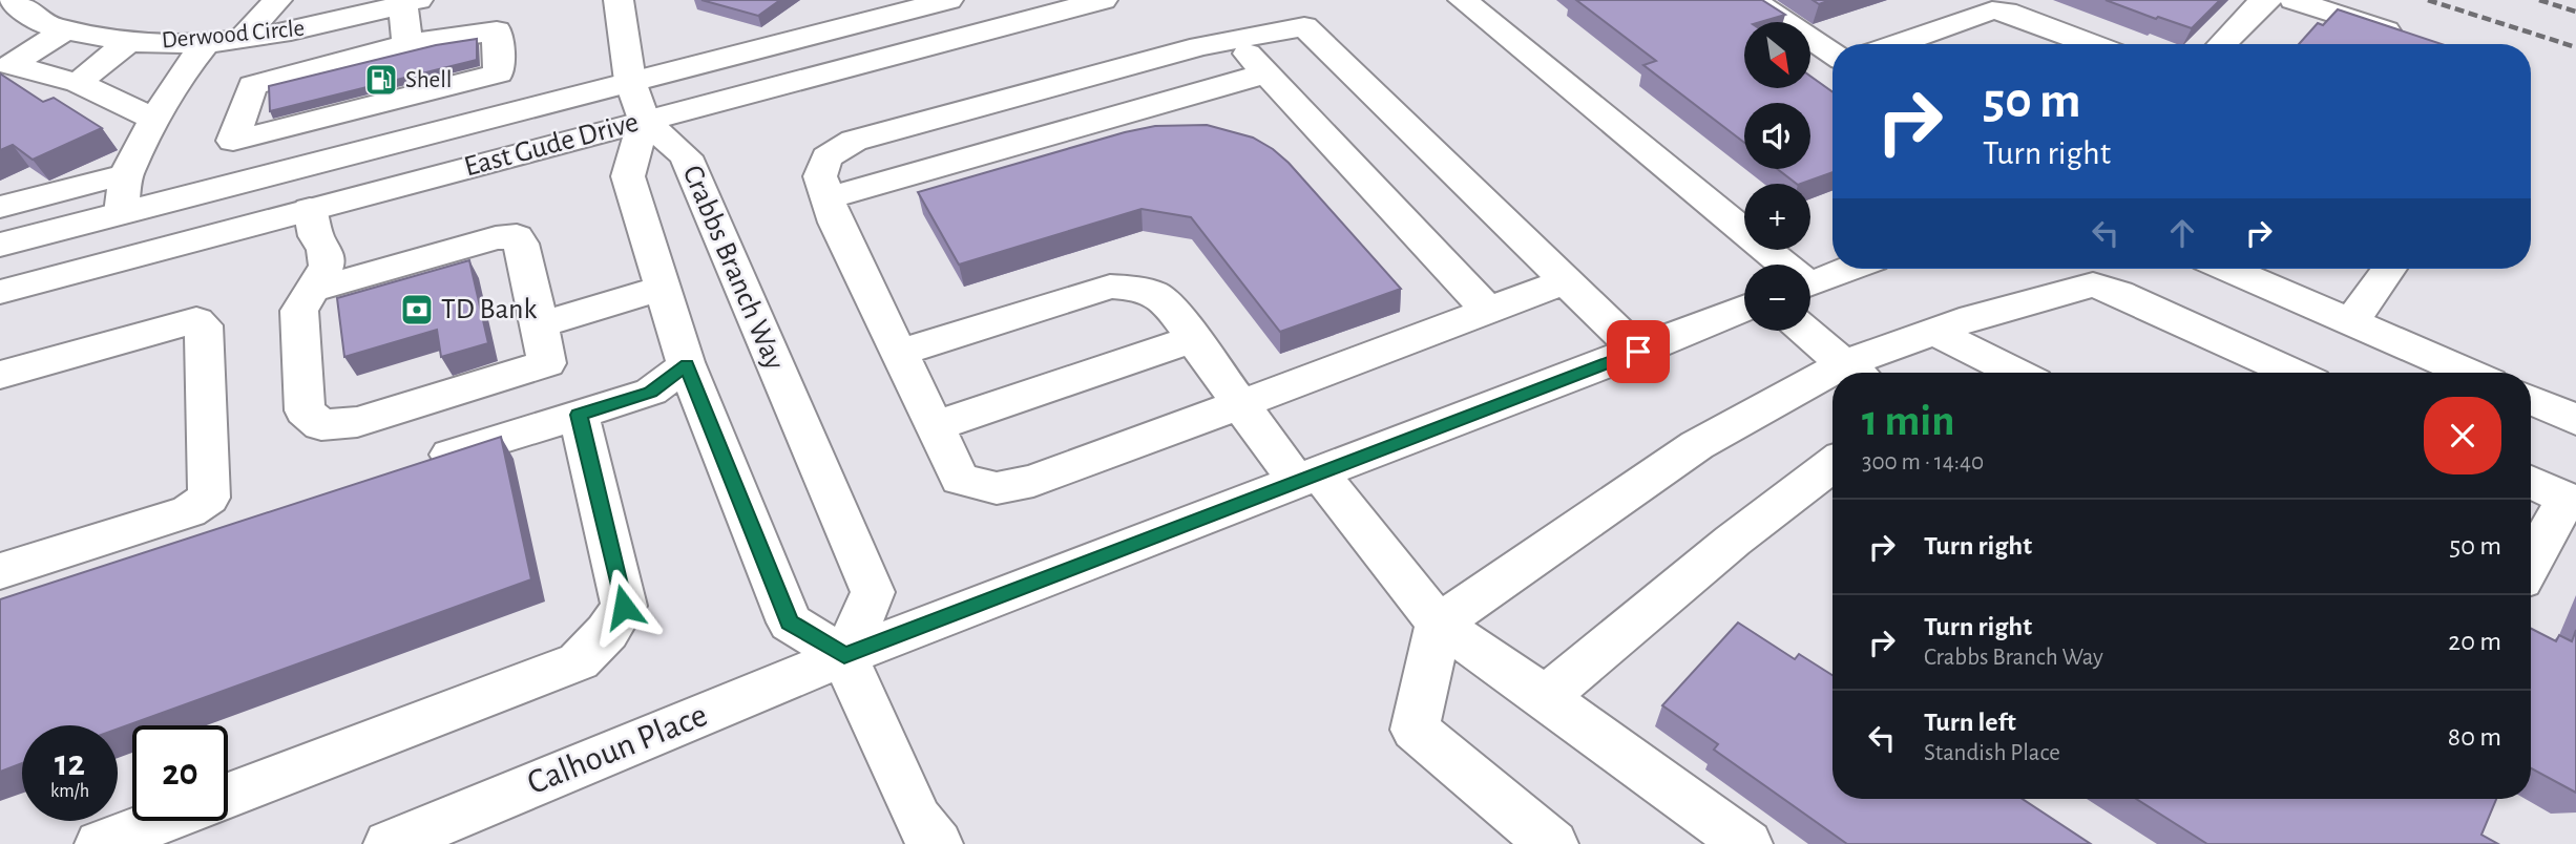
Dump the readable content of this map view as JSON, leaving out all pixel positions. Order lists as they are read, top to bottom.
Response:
{
  "streets": {
    "street": [
      "Derwood Circle",
      "East Gude Drive",
      "Crabbs Branch Way",
      "Calhoun Place"
    ]
  },
  "crossings": [
    ["East Gude Drive", "Crabbs Branch Way"],
    ["Crabbs Branch Way", "Calhoun Place"]
  ],
  "places": {
    "fuel station": ["Shell"],
    "bank": ["TD Bank"]
  },
  "north": "bottom right",
  "page": {
    "map_buttons": ["+", "−"],
    "turn": ["50 m", "Turn right"],
    "heading": ["1 min", "300 m · 14:40"],
    "list": [
      {
        "name": "Turn right",
        "value": "50 m"
      },
      {
        "name": "Turn right",
        "note": "Crabbs Branch Way",
        "value": "20 m"
      },
      {
        "name": "Turn left",
        "note": "Standish Place",
        "value": "80 m"
      }
    ],
    "speed": "12 km/h",
    "limit": "20"
  }
}
